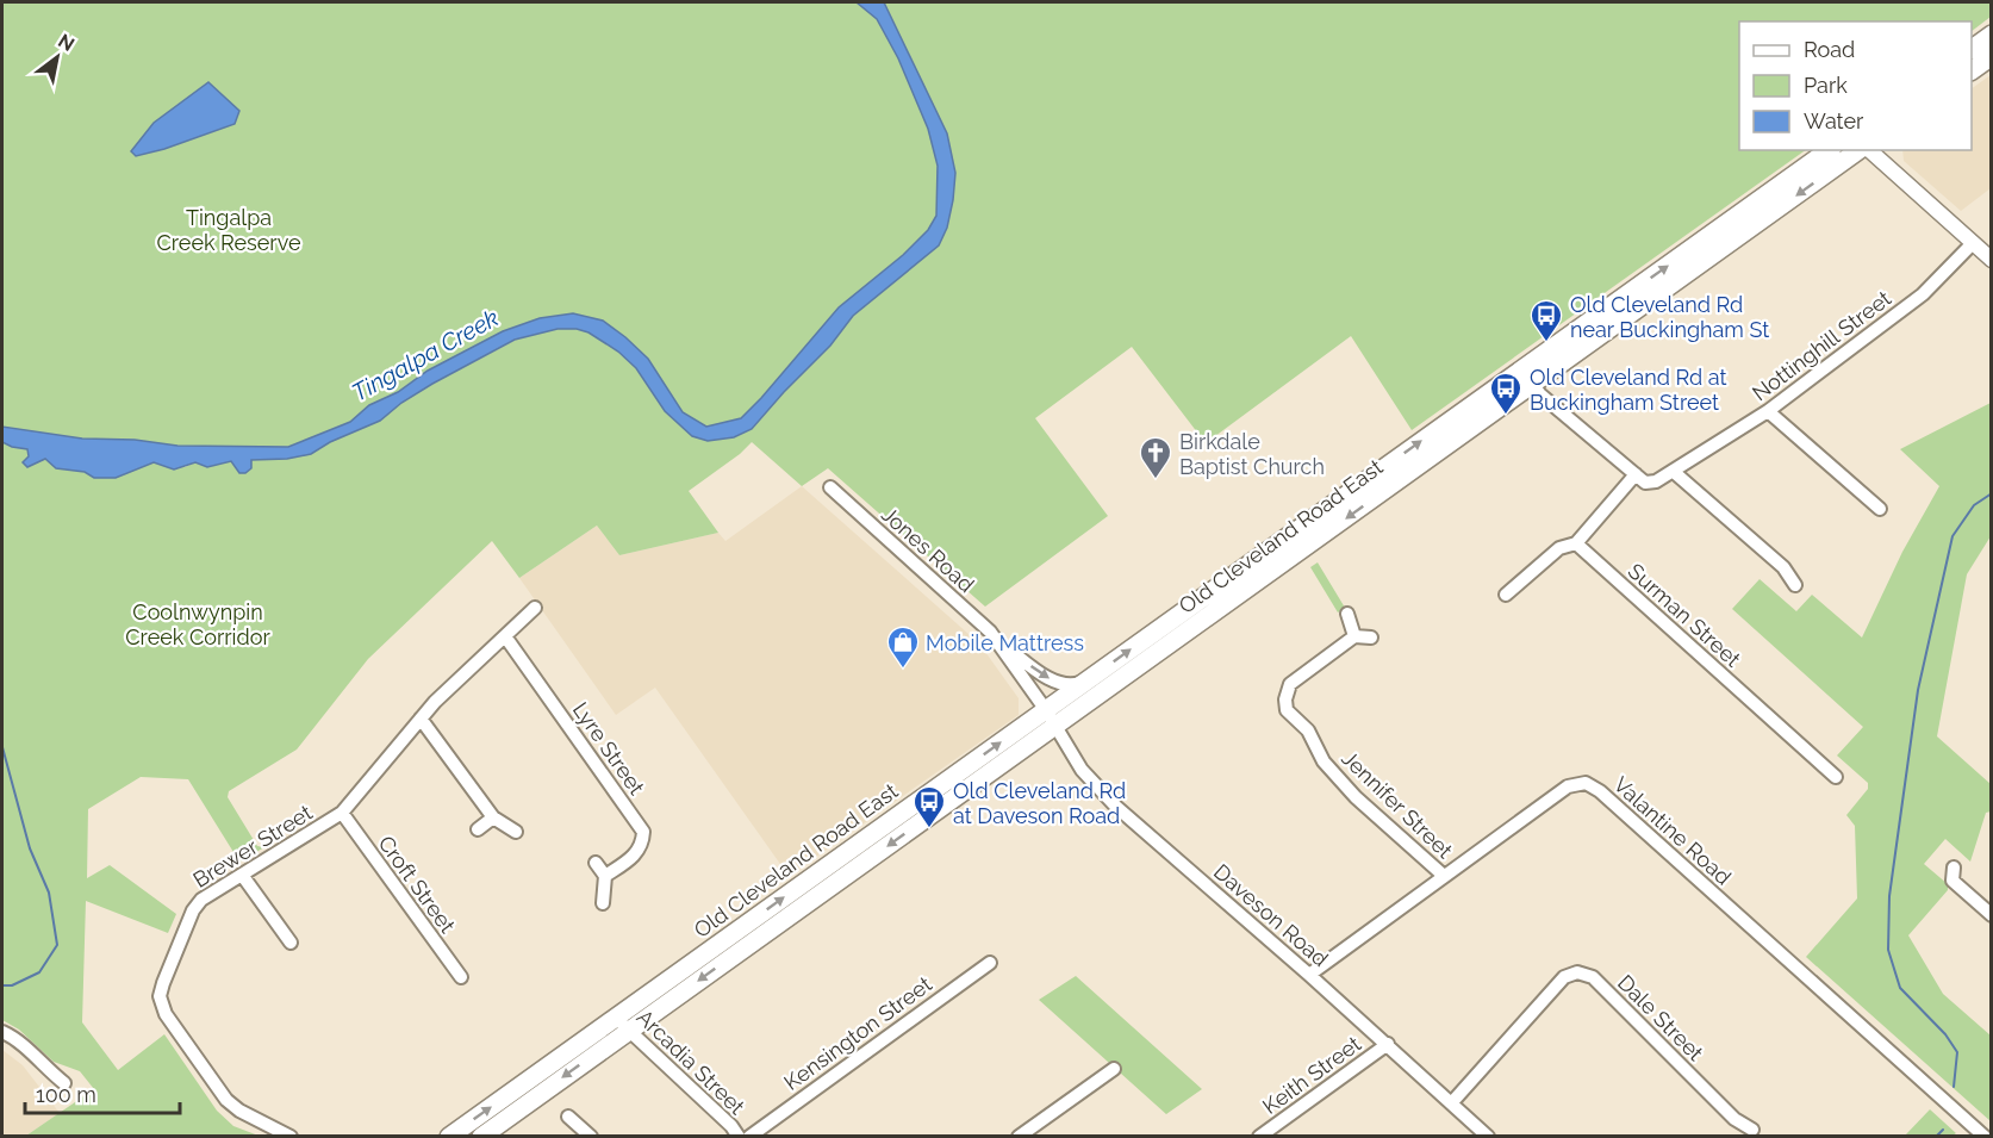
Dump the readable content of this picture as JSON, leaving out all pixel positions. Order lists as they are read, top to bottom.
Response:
{
  "streets": {
    "main road": ["Old Cleveland Road East"],
    "street": [
      "Nottinghill Street",
      "Jones Road",
      "Surman Street",
      "Lyre Street",
      "Jennifer Street",
      "Valantine Road",
      "Brewer Street",
      "Croft Street",
      "Daveson Road",
      "Dale Street",
      "Kensington Street",
      "Arcadia Street",
      "Keith Street"
    ]
  },
  "crossings": [
    ["Old Cleveland Road East", "Jones Road"],
    ["Old Cleveland Road East", "Daveson Road"],
    ["Old Cleveland Road East", "Arcadia Street"],
    ["Jones Road", "Daveson Road"],
    ["Lyre Street", "Brewer Street"],
    ["Jennifer Street", "Valantine Road"],
    ["Valantine Road", "Daveson Road"],
    ["Brewer Street", "Croft Street"],
    ["Daveson Road", "Dale Street"],
    ["Daveson Road", "Keith Street"]
  ],
  "water": ["Tingalpa Creek"],
  "parks": ["Tingalpa Creek Reserve", "Coolnwynpin Creek Corridor"],
  "places": {
    "bus stop": ["Old Cleveland Rd near Buckingham St", "Old Cleveland Rd at Buckingham Street", "Old Cleveland Rd at Daveson Road"],
    "church": ["Birkdale Baptist Church"],
    "shop": ["Mobile Mattress"]
  },
  "legend": ["Road", "Park", "Water"],
  "scale_bar": "100 m",
  "north": "top right"
}
